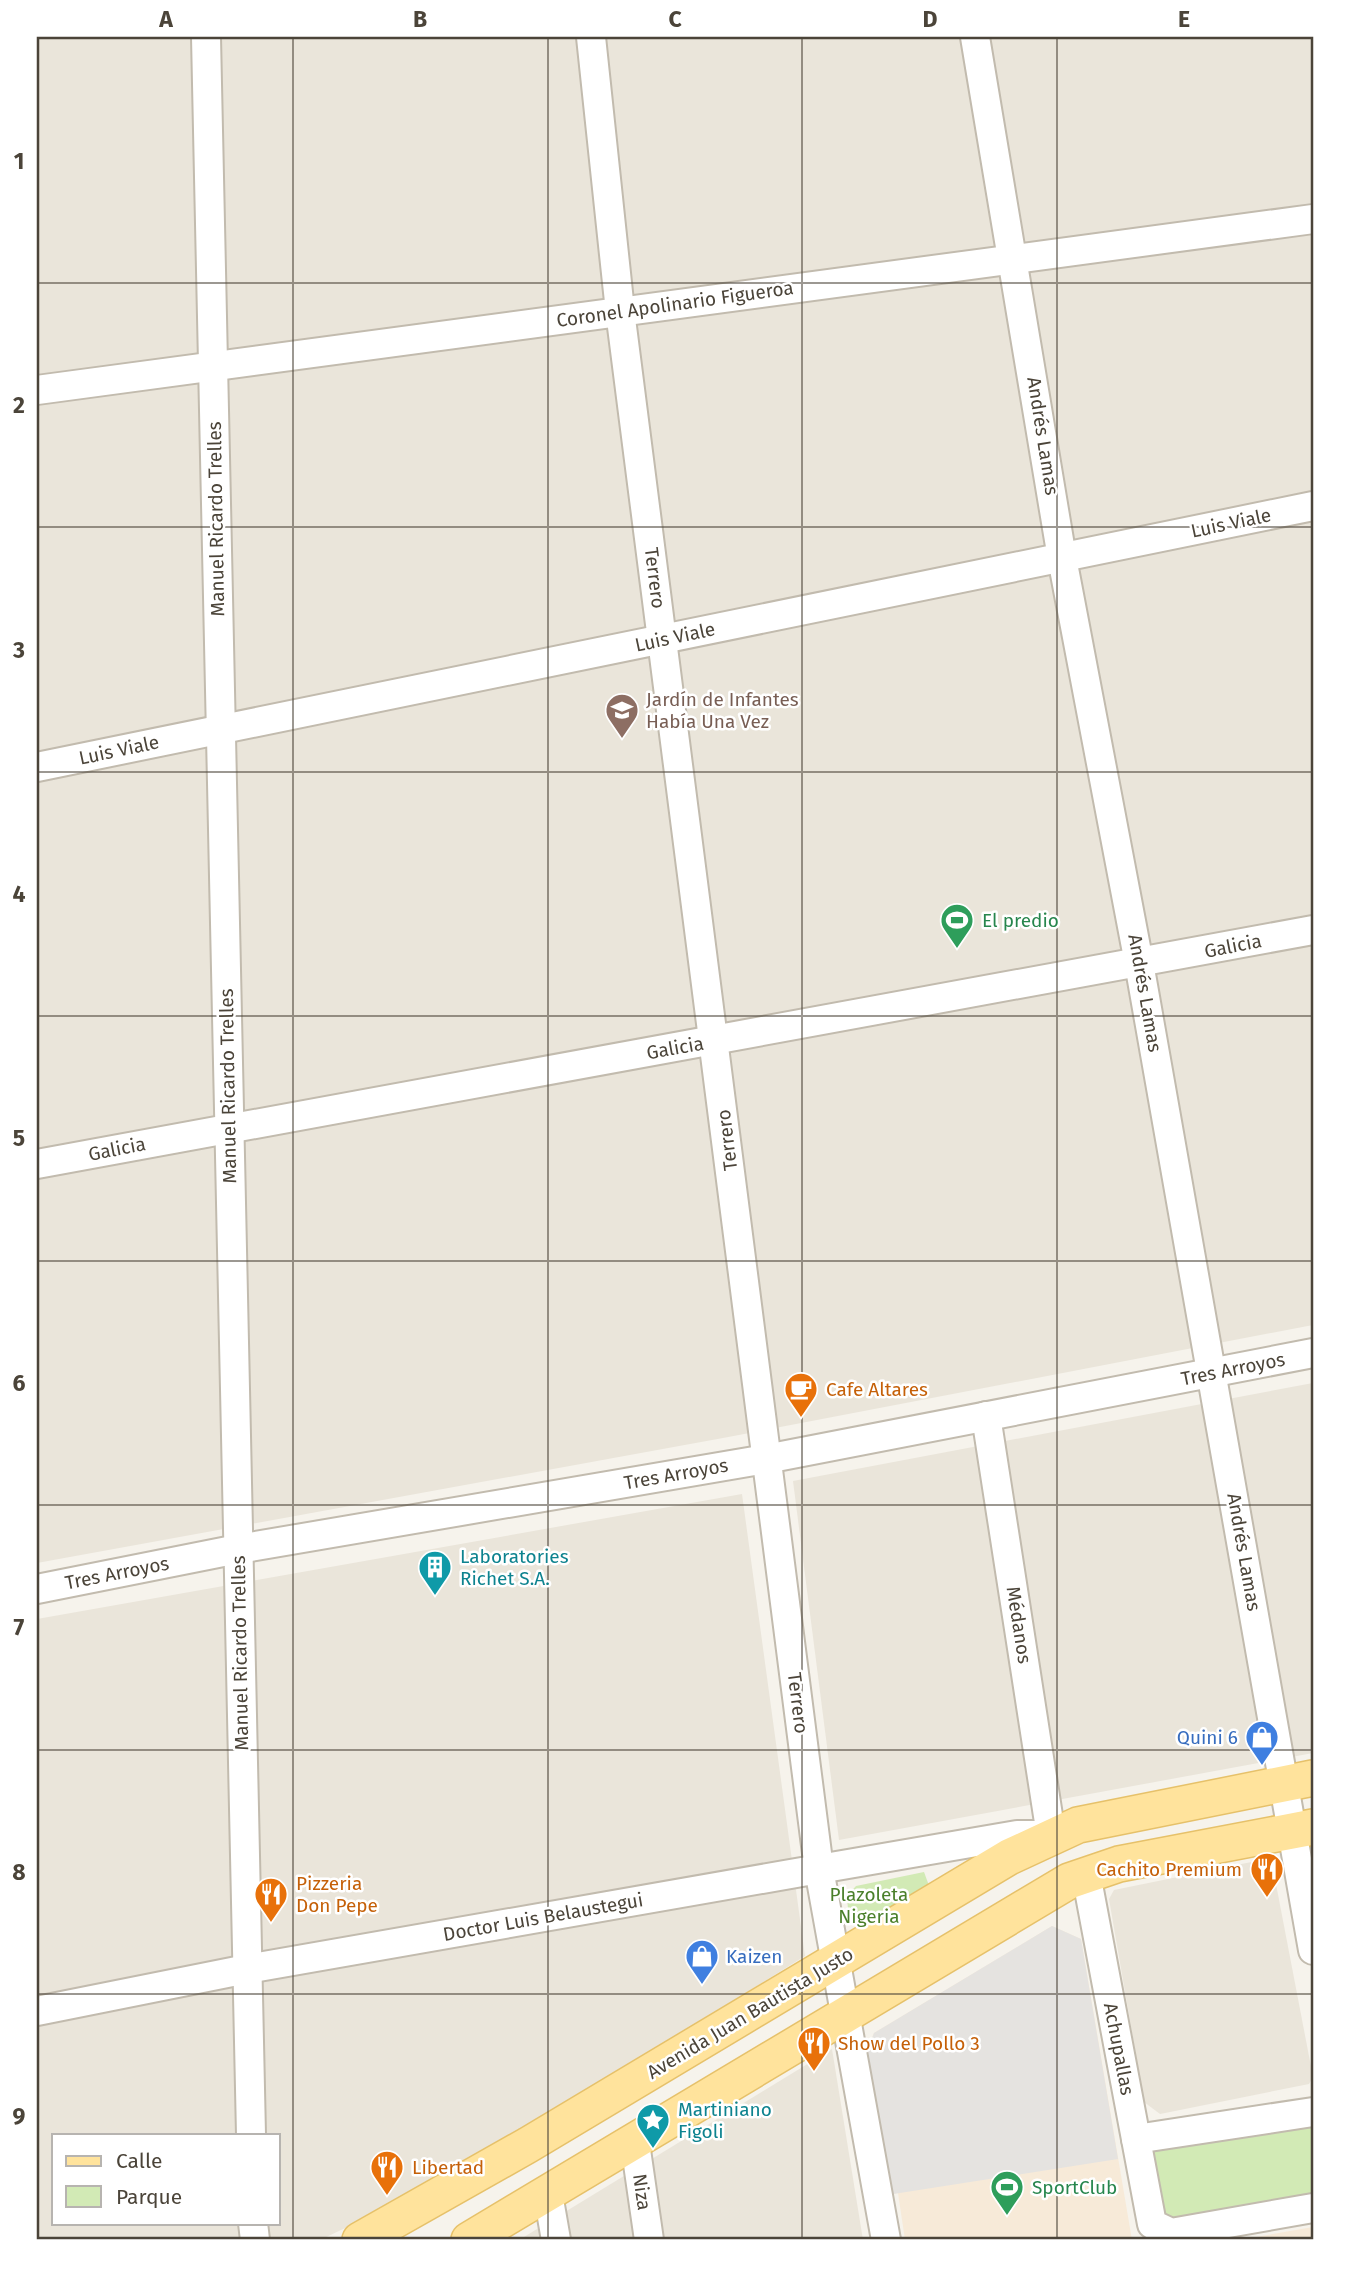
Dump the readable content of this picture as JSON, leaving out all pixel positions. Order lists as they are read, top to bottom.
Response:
{
  "streets": {
    "main road": ["Avenida Juan Bautista Justo"],
    "street": [
      "Coronel Apolinario Figueroa",
      "Andrés Lamas",
      "Manuel Ricardo Trelles",
      "Luis Viale",
      "Terrero",
      "Galicia",
      "Tres Arroyos",
      "Médanos",
      "Doctor Luis Belaustegui",
      "Achupallas",
      "Niza"
    ]
  },
  "crossings": [
    ["Coronel Apolinario Figueroa", "Andrés Lamas"],
    ["Coronel Apolinario Figueroa", "Manuel Ricardo Trelles"],
    ["Coronel Apolinario Figueroa", "Terrero"],
    ["Andrés Lamas", "Luis Viale"],
    ["Andrés Lamas", "Galicia"],
    ["Andrés Lamas", "Tres Arroyos"],
    ["Andrés Lamas", "Avenida Juan Bautista Justo"],
    ["Manuel Ricardo Trelles", "Luis Viale"],
    ["Manuel Ricardo Trelles", "Galicia"],
    ["Manuel Ricardo Trelles", "Tres Arroyos"],
    ["Manuel Ricardo Trelles", "Doctor Luis Belaustegui"],
    ["Luis Viale", "Terrero"],
    ["Terrero", "Galicia"],
    ["Terrero", "Tres Arroyos"],
    ["Terrero", "Doctor Luis Belaustegui"],
    ["Terrero", "Avenida Juan Bautista Justo"],
    ["Tres Arroyos", "Médanos"],
    ["Médanos", "Doctor Luis Belaustegui"],
    ["Médanos", "Avenida Juan Bautista Justo"],
    ["Doctor Luis Belaustegui", "Avenida Juan Bautista Justo"]
  ],
  "parks": ["Plazoleta Nigeria"],
  "places": {
    "school or university": ["Jardín de Infantes Había Una Vez"],
    "sports": ["El predio", "SportClub"],
    "cafe": ["Cafe Altares"],
    "building": ["Laboratories Richet S.A."],
    "shop": ["Quini 6", "Kaizen"],
    "restaurant": [
      "Cachito Premium",
      "Pizzeria Don Pepe",
      "Show del Pollo 3",
      "Libertad"
    ],
    "place": ["Martiniano Figoli"]
  },
  "legend": ["Calle", "Parque"],
  "grid": {
    "columns": [
      "A",
      "B",
      "C",
      "D",
      "E"
    ],
    "rows": [
      "1",
      "2",
      "3",
      "4",
      "5",
      "6",
      "7",
      "8",
      "9"
    ]
  }
}
